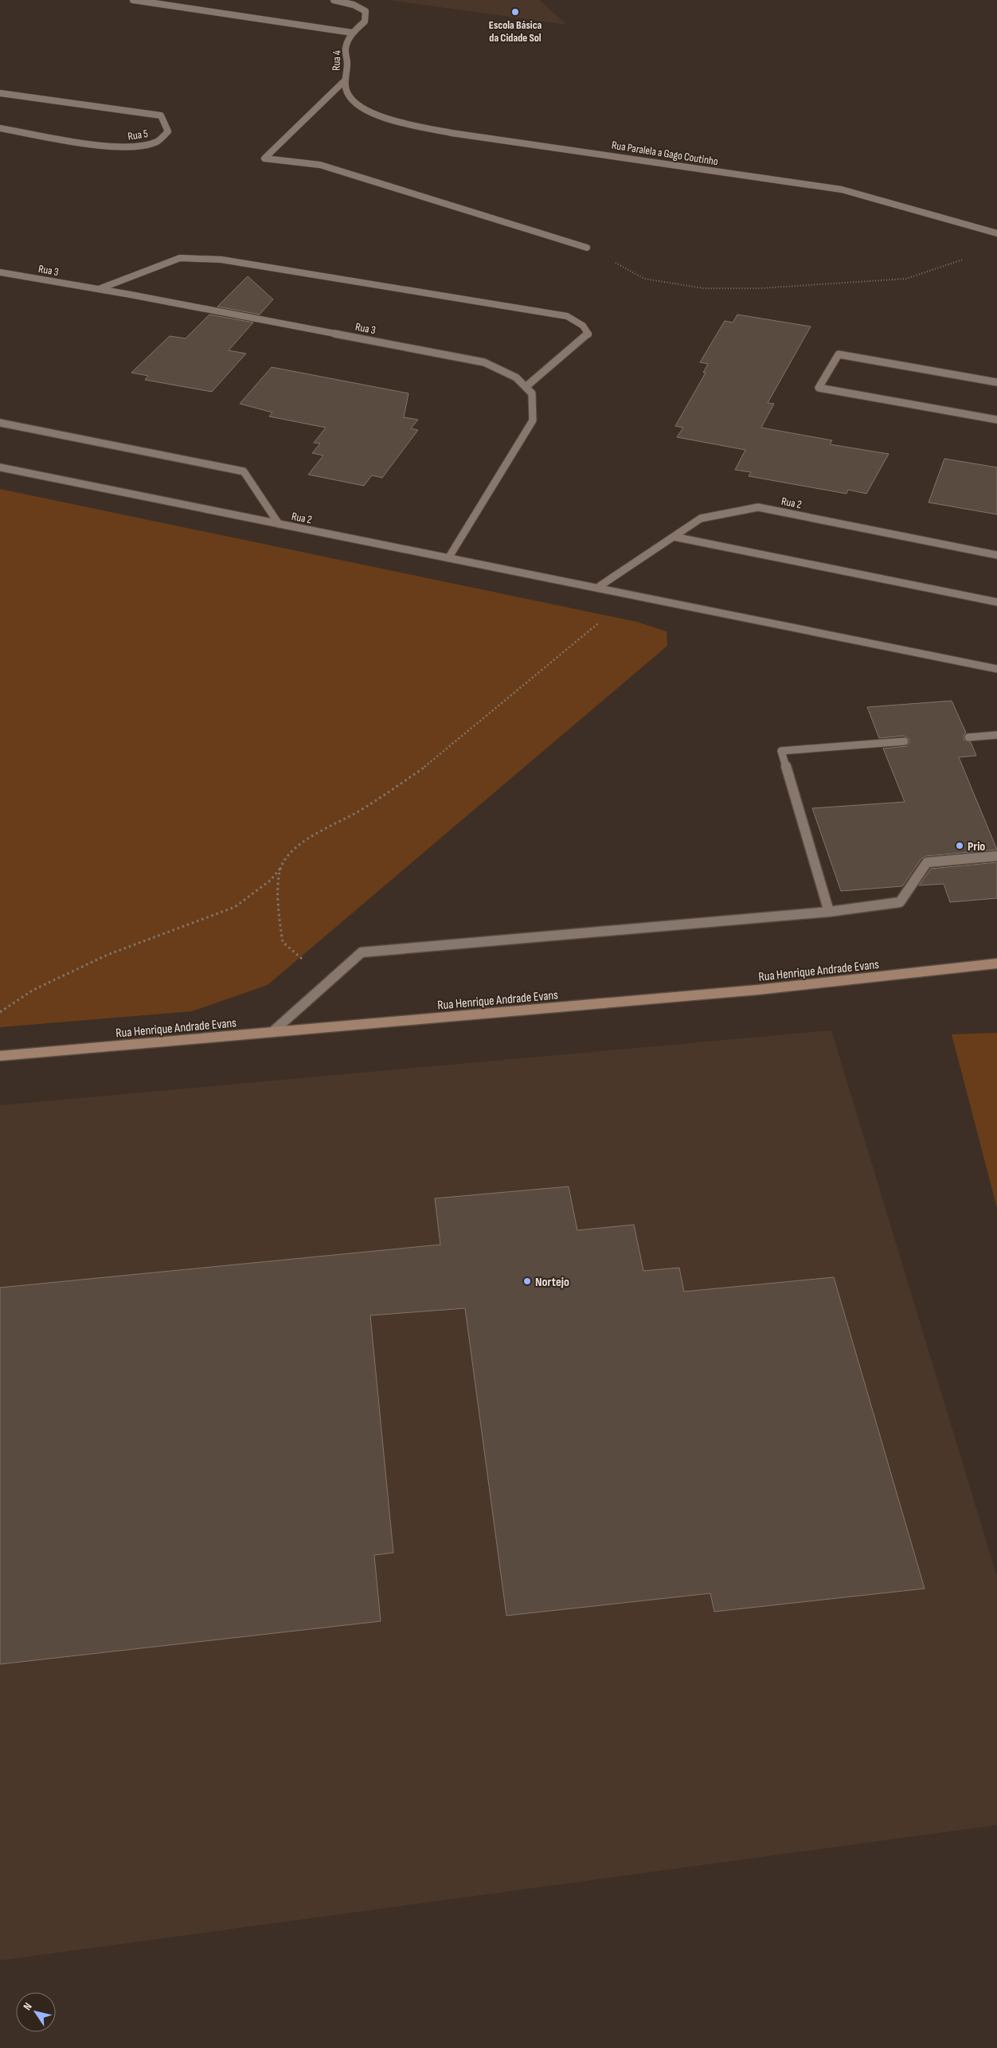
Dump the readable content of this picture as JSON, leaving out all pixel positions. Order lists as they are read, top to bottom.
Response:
{
  "streets": {
    "main road": ["Rua Henrique Andrade Evans"],
    "street": [
      "Rua 4",
      "Rua 5",
      "Rua Paralela a Gago Coutinho",
      "Rua 3",
      "Rua 2"
    ]
  },
  "crossings": [
    ["Rua 4", "Rua Paralela a Gago Coutinho"],
    ["Rua 3", "Rua 2"]
  ],
  "places": ["Escola Básica da Cidade Sol", "Prio", "Nortejo"],
  "north": "top left"
}
